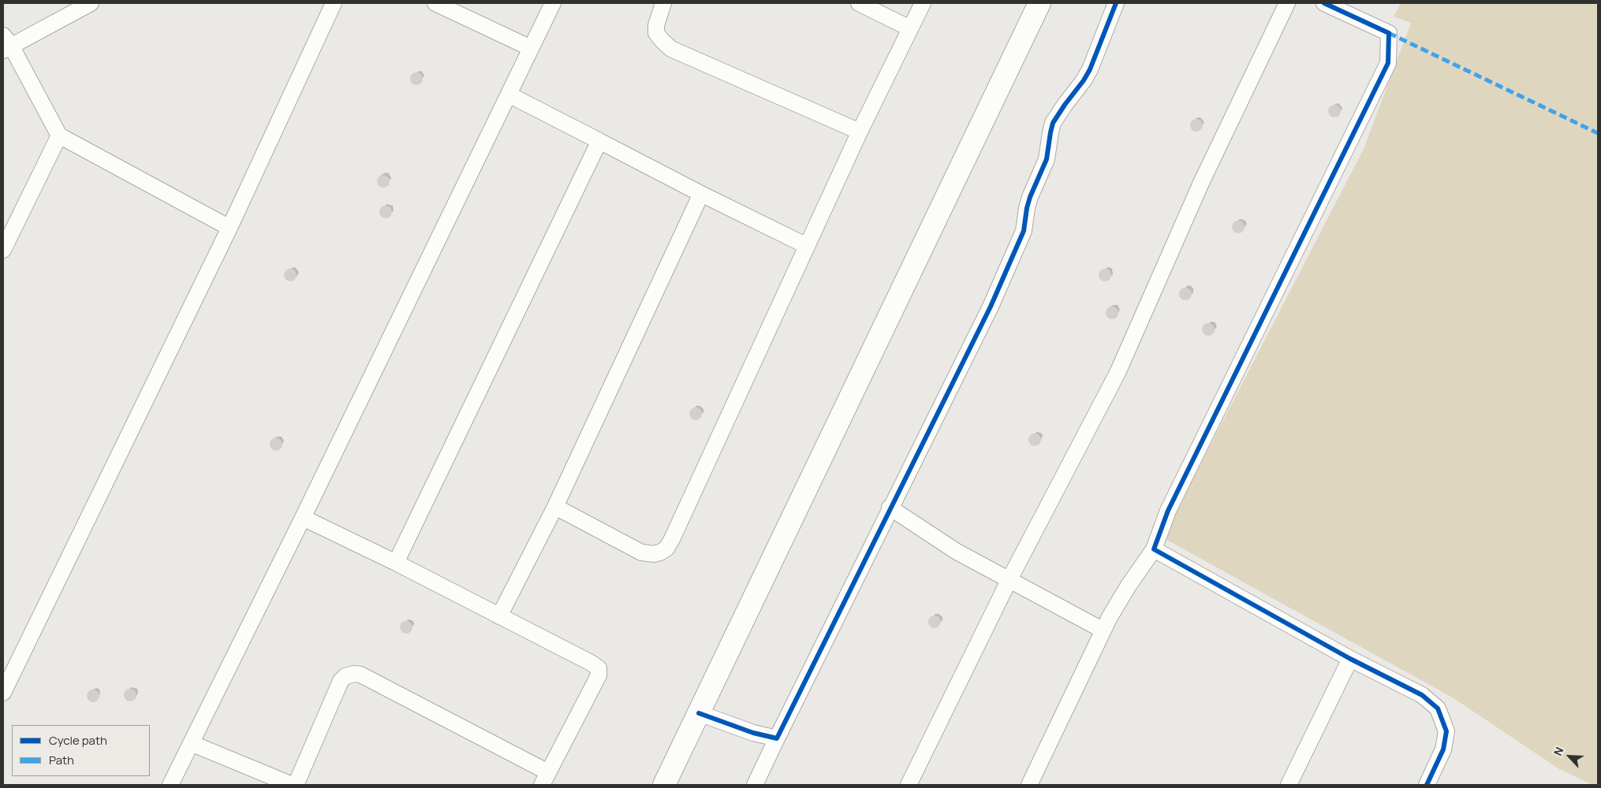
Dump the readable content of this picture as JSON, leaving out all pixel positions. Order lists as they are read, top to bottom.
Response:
{
  "legend": ["Cycle path", "Path"],
  "north": "top left"
}
